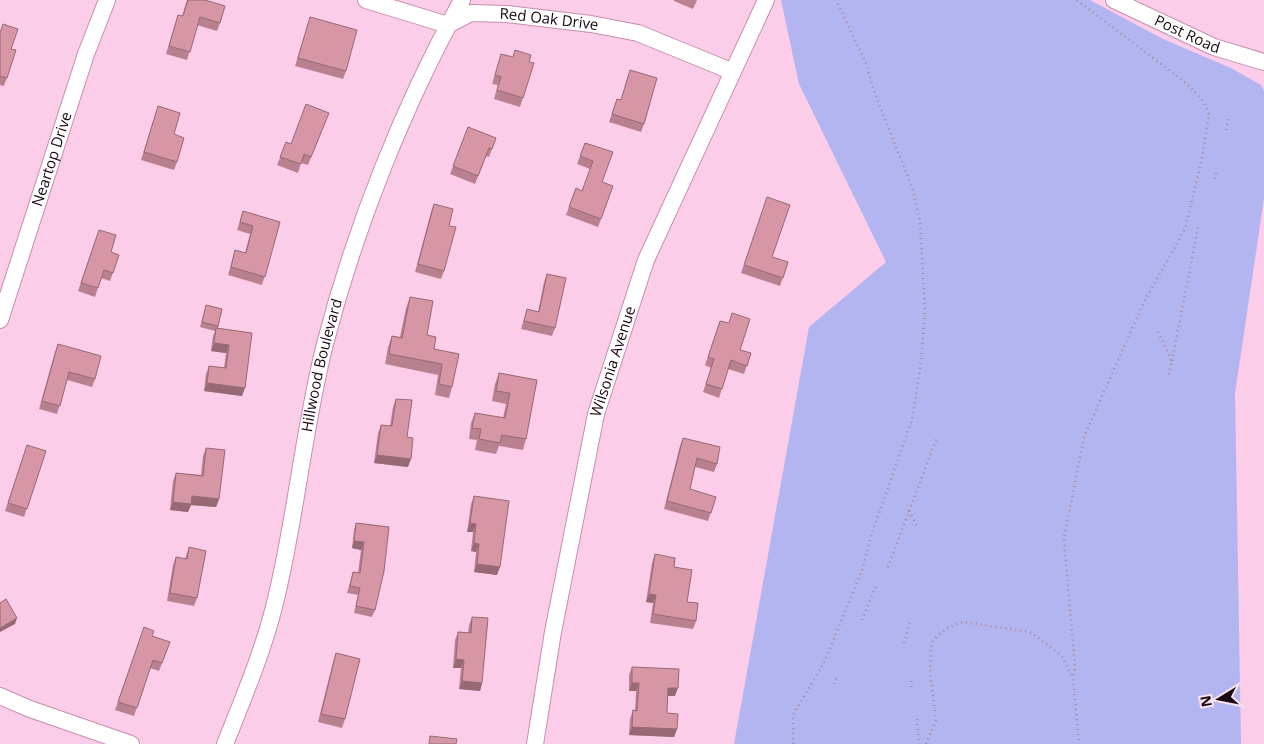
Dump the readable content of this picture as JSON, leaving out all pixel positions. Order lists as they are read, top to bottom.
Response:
{
  "streets": {
    "street": [
      "Red Oak Drive",
      "Post Road",
      "Neartop Drive",
      "Wilsonia Avenue",
      "Hillwood Boulevard"
    ]
  },
  "crossings": [
    ["Red Oak Drive", "Wilsonia Avenue"],
    ["Red Oak Drive", "Hillwood Boulevard"]
  ],
  "north": "left"
}
